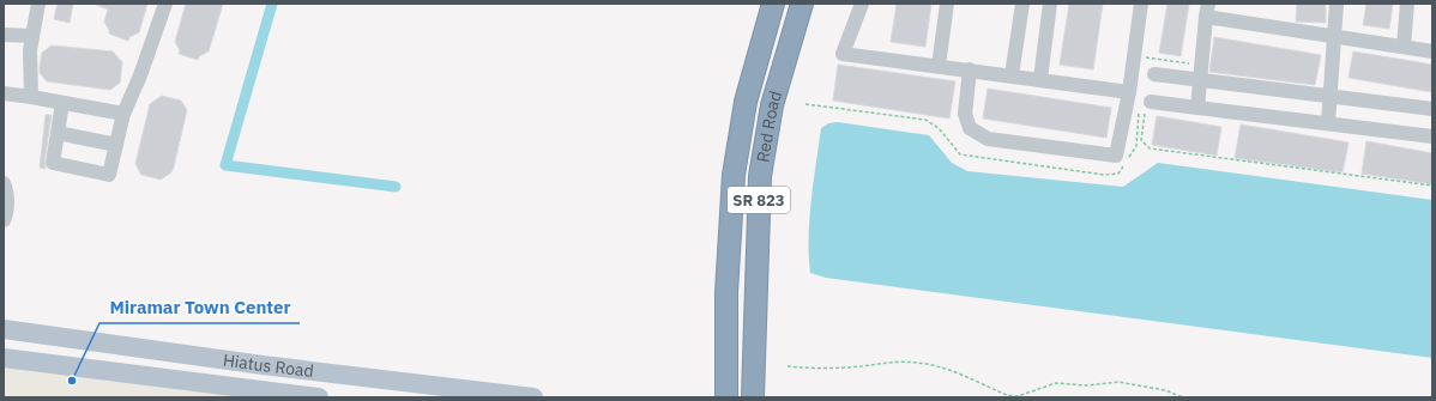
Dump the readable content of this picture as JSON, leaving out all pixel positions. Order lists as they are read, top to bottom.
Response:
{
  "streets": {
    "highway": ["Red Road", "SR 823"],
    "main road": ["Hiatus Road"]
  },
  "places": ["Miramar Town Center"]
}
